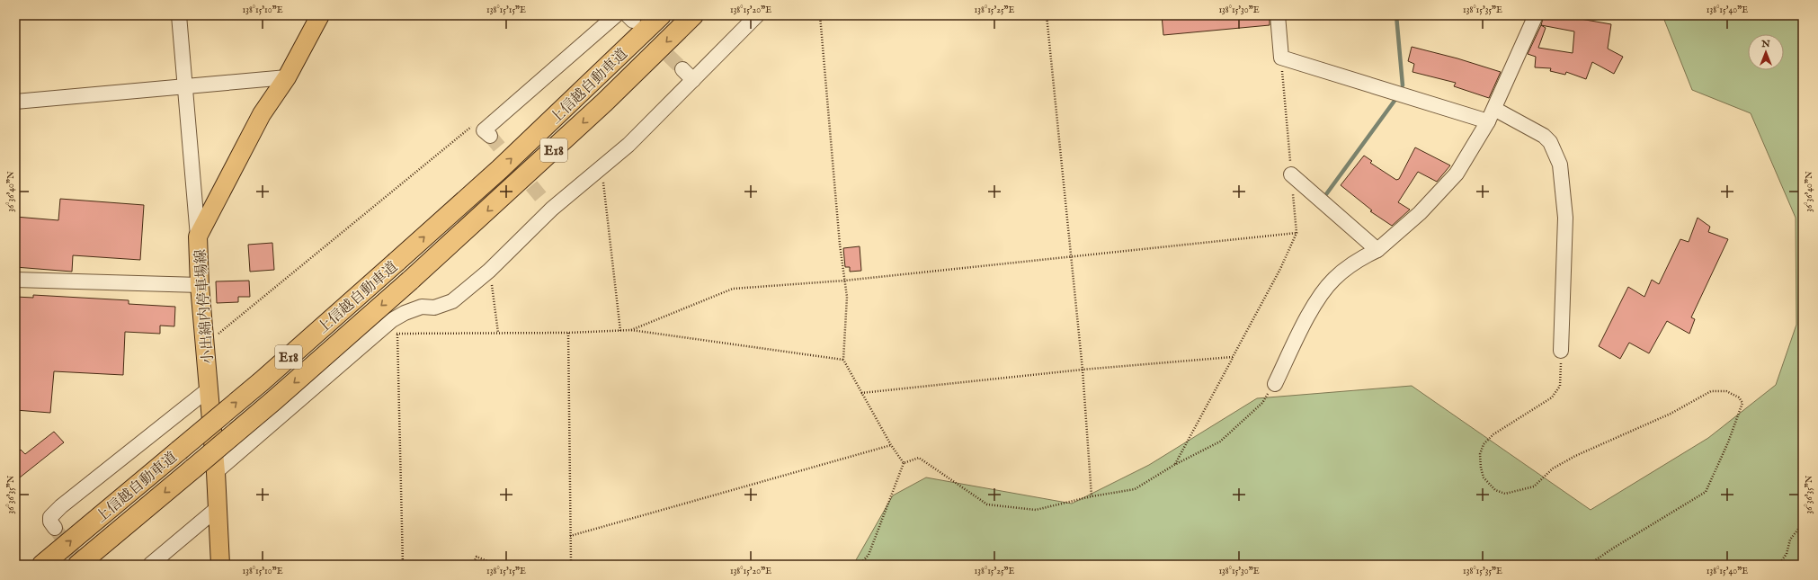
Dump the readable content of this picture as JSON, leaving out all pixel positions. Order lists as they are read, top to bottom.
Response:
{
  "streets": {
    "highway": ["上信越自動車道", "E18"],
    "main road": ["小出綿内停車場線"]
  },
  "north": "top",
  "coordinates": [
    "138°15'10\"E",
    "138°15'15\"E",
    "138°15'20\"E",
    "138°15'25\"E",
    "138°15'30\"E",
    "138°15'35\"E",
    "138°15'40\"E",
    "36°36'40\"N",
    "36°36'35\"N"
  ]
}
